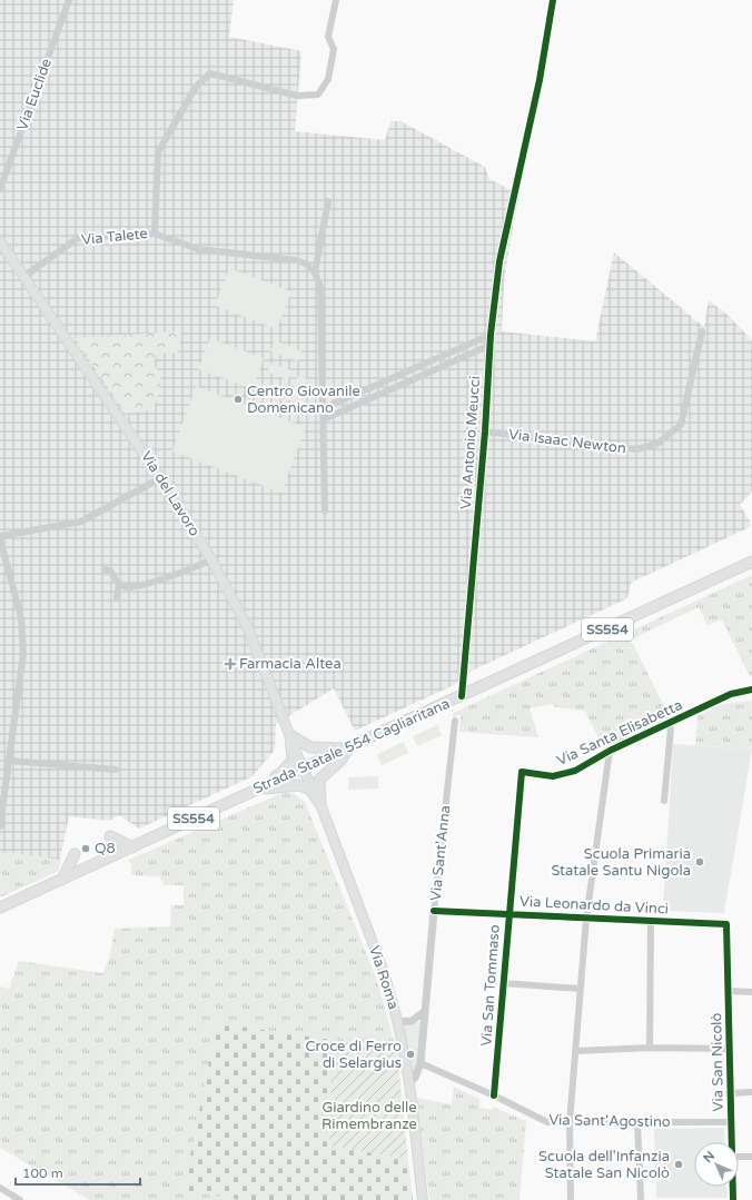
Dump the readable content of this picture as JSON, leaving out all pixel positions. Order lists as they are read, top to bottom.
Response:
{
  "streets": {
    "main road": [
      "Via del Lavoro",
      "SS554",
      "Strada Statale 554 Cagliaritana",
      "Via Roma"
    ],
    "street": [
      "Via Euclide",
      "Via Talete",
      "Via Isaac Newton",
      "Via Antonio Meucci",
      "Via Santa Elisabetta",
      "Via Sant'Anna",
      "Via Leonardo da Vinci",
      "Via San Tommaso",
      "Via San Nicolò",
      "Via Sant'Agostino"
    ]
  },
  "crossings": [
    ["Via Talete", "Via del Lavoro"],
    ["Via Isaac Newton", "Via Antonio Meucci"],
    ["Via Antonio Meucci", "Strada Statale 554 Cagliaritana"],
    ["Via del Lavoro", "Strada Statale 554 Cagliaritana"],
    ["Via del Lavoro", "Via Roma"],
    ["Via Santa Elisabetta", "Via San Tommaso"],
    ["Strada Statale 554 Cagliaritana", "Via Roma"],
    ["Via Sant'Anna", "Via Leonardo da Vinci"],
    ["Via Sant'Anna", "Via Roma"],
    ["Via Sant'Anna", "Via Sant'Agostino"],
    ["Via Leonardo da Vinci", "Via San Tommaso"],
    ["Via Leonardo da Vinci", "Via San Nicolò"],
    ["Via San Tommaso", "Via Sant'Agostino"],
    ["Via San Nicolò", "Via Sant'Agostino"]
  ],
  "parks": ["Giardino delle Rimembranze"],
  "places": {
    "other": [
      "Centro Giovanile Domenicano",
      "Q8",
      "Scuola Primaria Statale Santu Nigola",
      "Croce di Ferro di Selargius",
      "Scuola dell'Infanzia Statale San Nicolò"
    ],
    "health": ["Farmacia Altea"]
  },
  "scale_bar": "100 m",
  "north": "top left"
}
